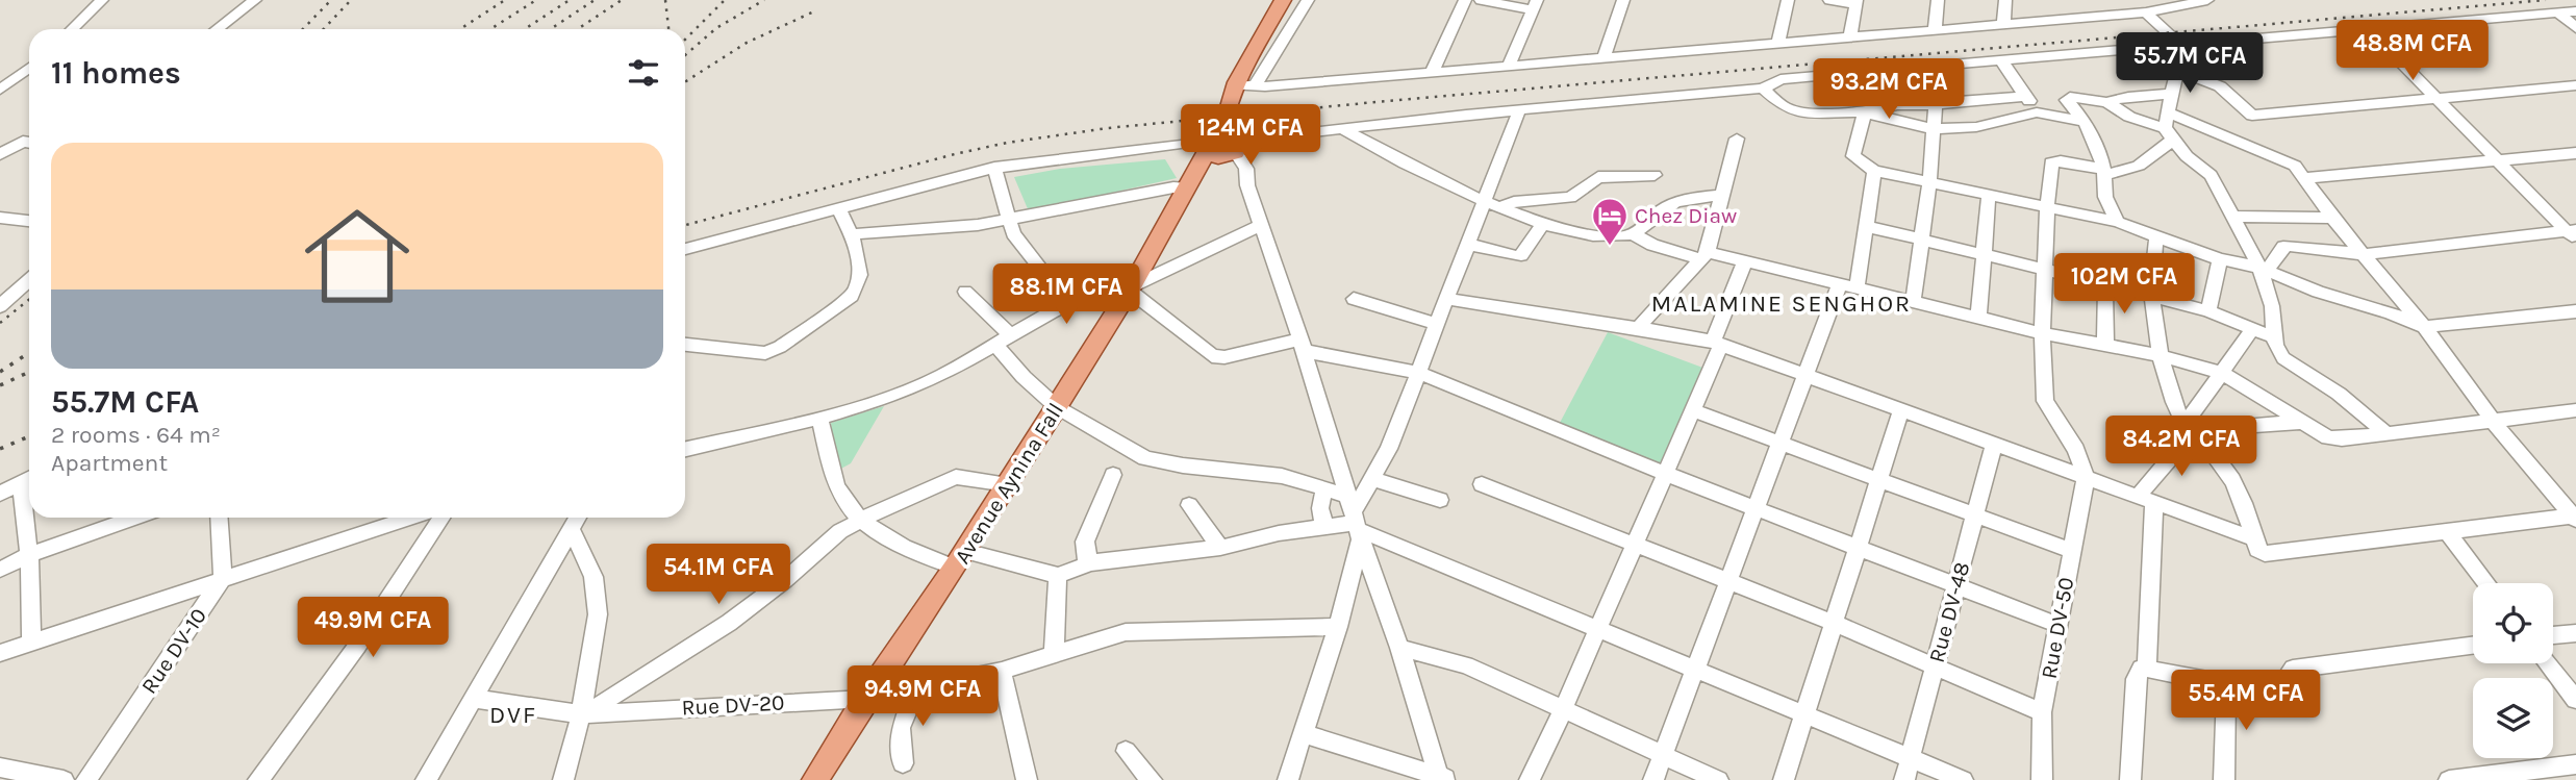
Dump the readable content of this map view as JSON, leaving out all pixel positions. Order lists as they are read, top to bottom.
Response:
{
  "streets": {
    "main road": ["Avenue Aynina Fall"],
    "street": [
      "Rue DV-48",
      "Rue DV-50",
      "Rue DV-10",
      "Rue DV-20"
    ]
  },
  "crossings": [
    ["Avenue Aynina Fall", "Rue DV-20"]
  ],
  "districts": ["MALAMINE SENGHOR", "DVF"],
  "places": {
    "hotel": ["Chez Diaw"]
  },
  "page": {
    "price": [
      "48.8M CFA",
      "55.7M CFA",
      "93.2M CFA",
      "124M CFA",
      "102M CFA",
      "88.1M CFA",
      "84.2M CFA",
      "54.1M CFA",
      "49.9M CFA",
      "94.9M CFA",
      "55.4M CFA"
    ],
    "heading": "11 homes",
    "list": [
      {
        "name": "55.7M CFA",
        "note": "2 rooms · 64 m² · Apartment"
      }
    ]
  }
}
